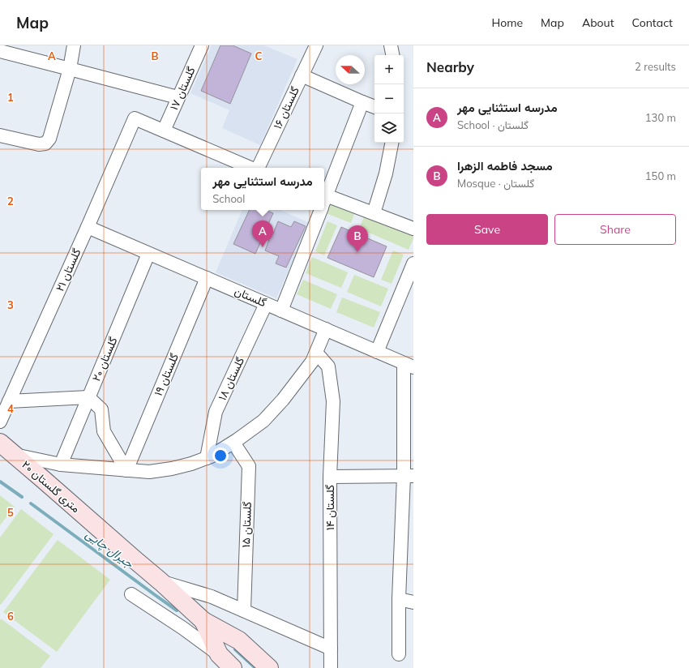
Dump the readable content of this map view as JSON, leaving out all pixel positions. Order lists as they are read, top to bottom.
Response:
{
  "streets": {
    "street": [
      "گلستان ۱۷",
      "گلستان ۱۶",
      "گلستان ۲۱",
      "گلستان",
      "گلستان ۲۰",
      "گلستان ۱۹",
      "گلستان ۱۸",
      "۲۰ متری گلستان",
      "گلستان ۱۴",
      "گلستان ۱۵"
    ]
  },
  "crossings": [
    ["گلستان ۱۷", "گلستان ۲۱"],
    ["گلستان ۲۱", "گلستان"],
    ["گلستان", "گلستان ۲۰"],
    ["گلستان", "گلستان ۱۹"],
    ["گلستان", "گلستان ۱۸"]
  ],
  "water": ["جیرال چایی"],
  "north": "left",
  "page": {
    "header": "Map",
    "nav": [
      "Home",
      "Map",
      "About",
      "Contact"
    ],
    "heading": ["Nearby", "2 results"],
    "map_buttons": ["+", "−"],
    "list": [
      {
        "mark": "A",
        "name": "مدرسه استثنایی مهر",
        "note": "School · گلستان",
        "value": "130 m"
      },
      {
        "mark": "B",
        "name": "مسجد فاطمه الزهرا",
        "note": "Mosque · گلستان",
        "value": "150 m"
      }
    ],
    "popup": ["مدرسه استثنایی مهر", "School"],
    "buttons": ["Save", "Share"],
    "pins": ["A", "B"]
  },
  "grid": {
    "columns": ["A", "B", "C"],
    "rows": [
      "1",
      "2",
      "3",
      "4",
      "5",
      "6"
    ]
  }
}
